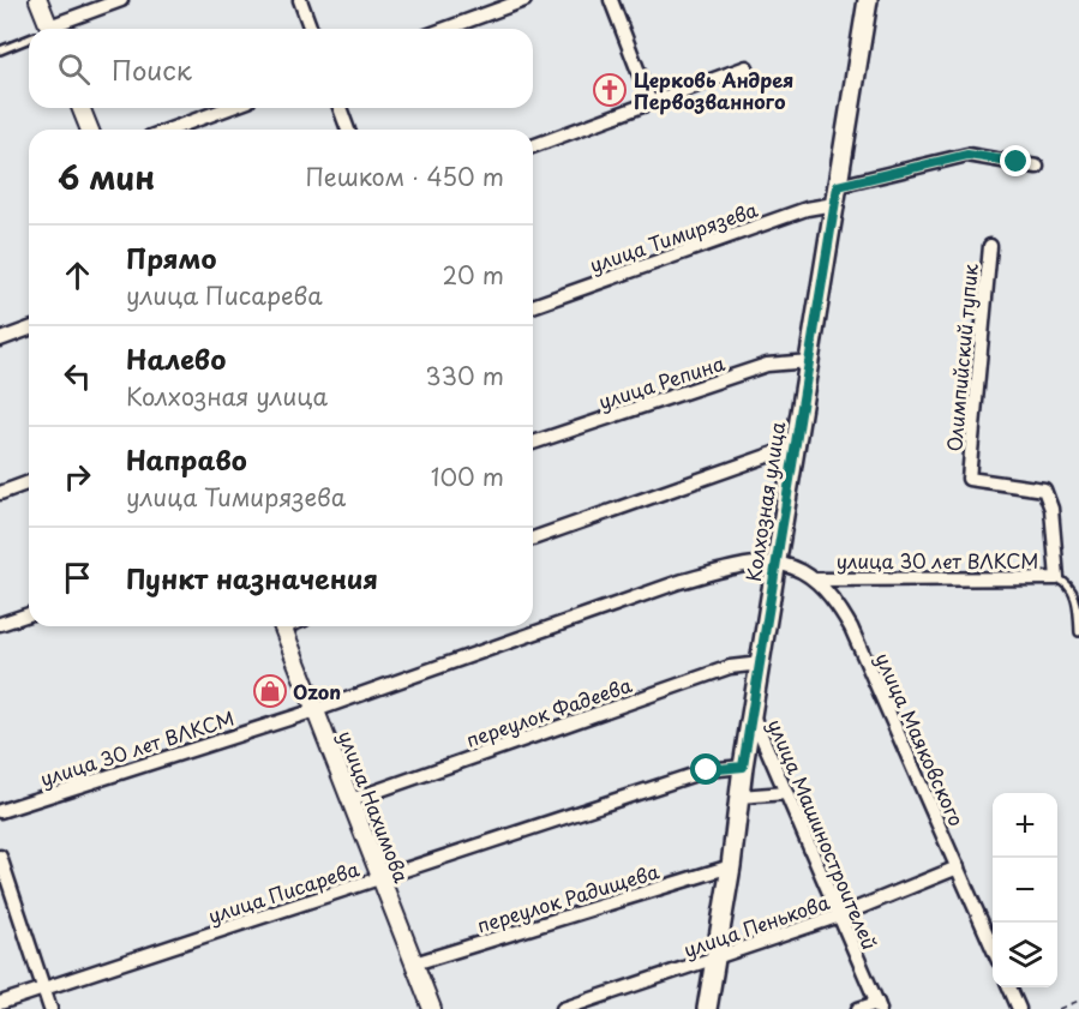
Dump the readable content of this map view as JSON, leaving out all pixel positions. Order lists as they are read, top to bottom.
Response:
{
  "streets": {
    "main road": ["Колхозная улица"],
    "street": [
      "улица Тимирязева",
      "Олимпийский тупик",
      "улица Репина",
      "улица 30 лет ВЛКСМ",
      "переулок Фадеева",
      "улица Маяковского",
      "улица Нахимова",
      "улица Машиностроителей",
      "улица Писарева",
      "переулок Радищева",
      "улица Пенькова"
    ]
  },
  "crossings": [
    ["улица Тимирязева", "Колхозная улица"],
    ["Олимпийский тупик", "улица 30 лет ВЛКСМ"],
    ["улица Репина", "Колхозная улица"],
    ["Колхозная улица", "улица 30 лет ВЛКСМ"],
    ["Колхозная улица", "переулок Фадеева"],
    ["Колхозная улица", "улица Машиностроителей"],
    ["Колхозная улица", "улица Писарева"],
    ["Колхозная улица", "переулок Радищева"],
    ["Колхозная улица", "улица Пенькова"],
    ["улица 30 лет ВЛКСМ", "улица Маяковского"],
    ["улица 30 лет ВЛКСМ", "улица Нахимова"],
    ["переулок Фадеева", "улица Нахимова"],
    ["улица Маяковского", "улица Пенькова"],
    ["улица Нахимова", "улица Писарева"],
    ["улица Нахимова", "переулок Радищева"],
    ["улица Машиностроителей", "улица Пенькова"]
  ],
  "places": {
    "church": ["Церковь Андрея Первозванного"],
    "shop": ["Ozon"]
  },
  "page": {
    "search": "Поиск",
    "heading": ["6 мин", "Пешком · 450 m"],
    "list": [
      ["Прямо", "улица Писарева", "20 m"],
      ["Налево", "Колхозная улица", "330 m"],
      ["Направо", "улица Тимирязева", "100 m"],
      "Пункт назначения"
    ],
    "map_buttons": ["+", "−"]
  }
}
